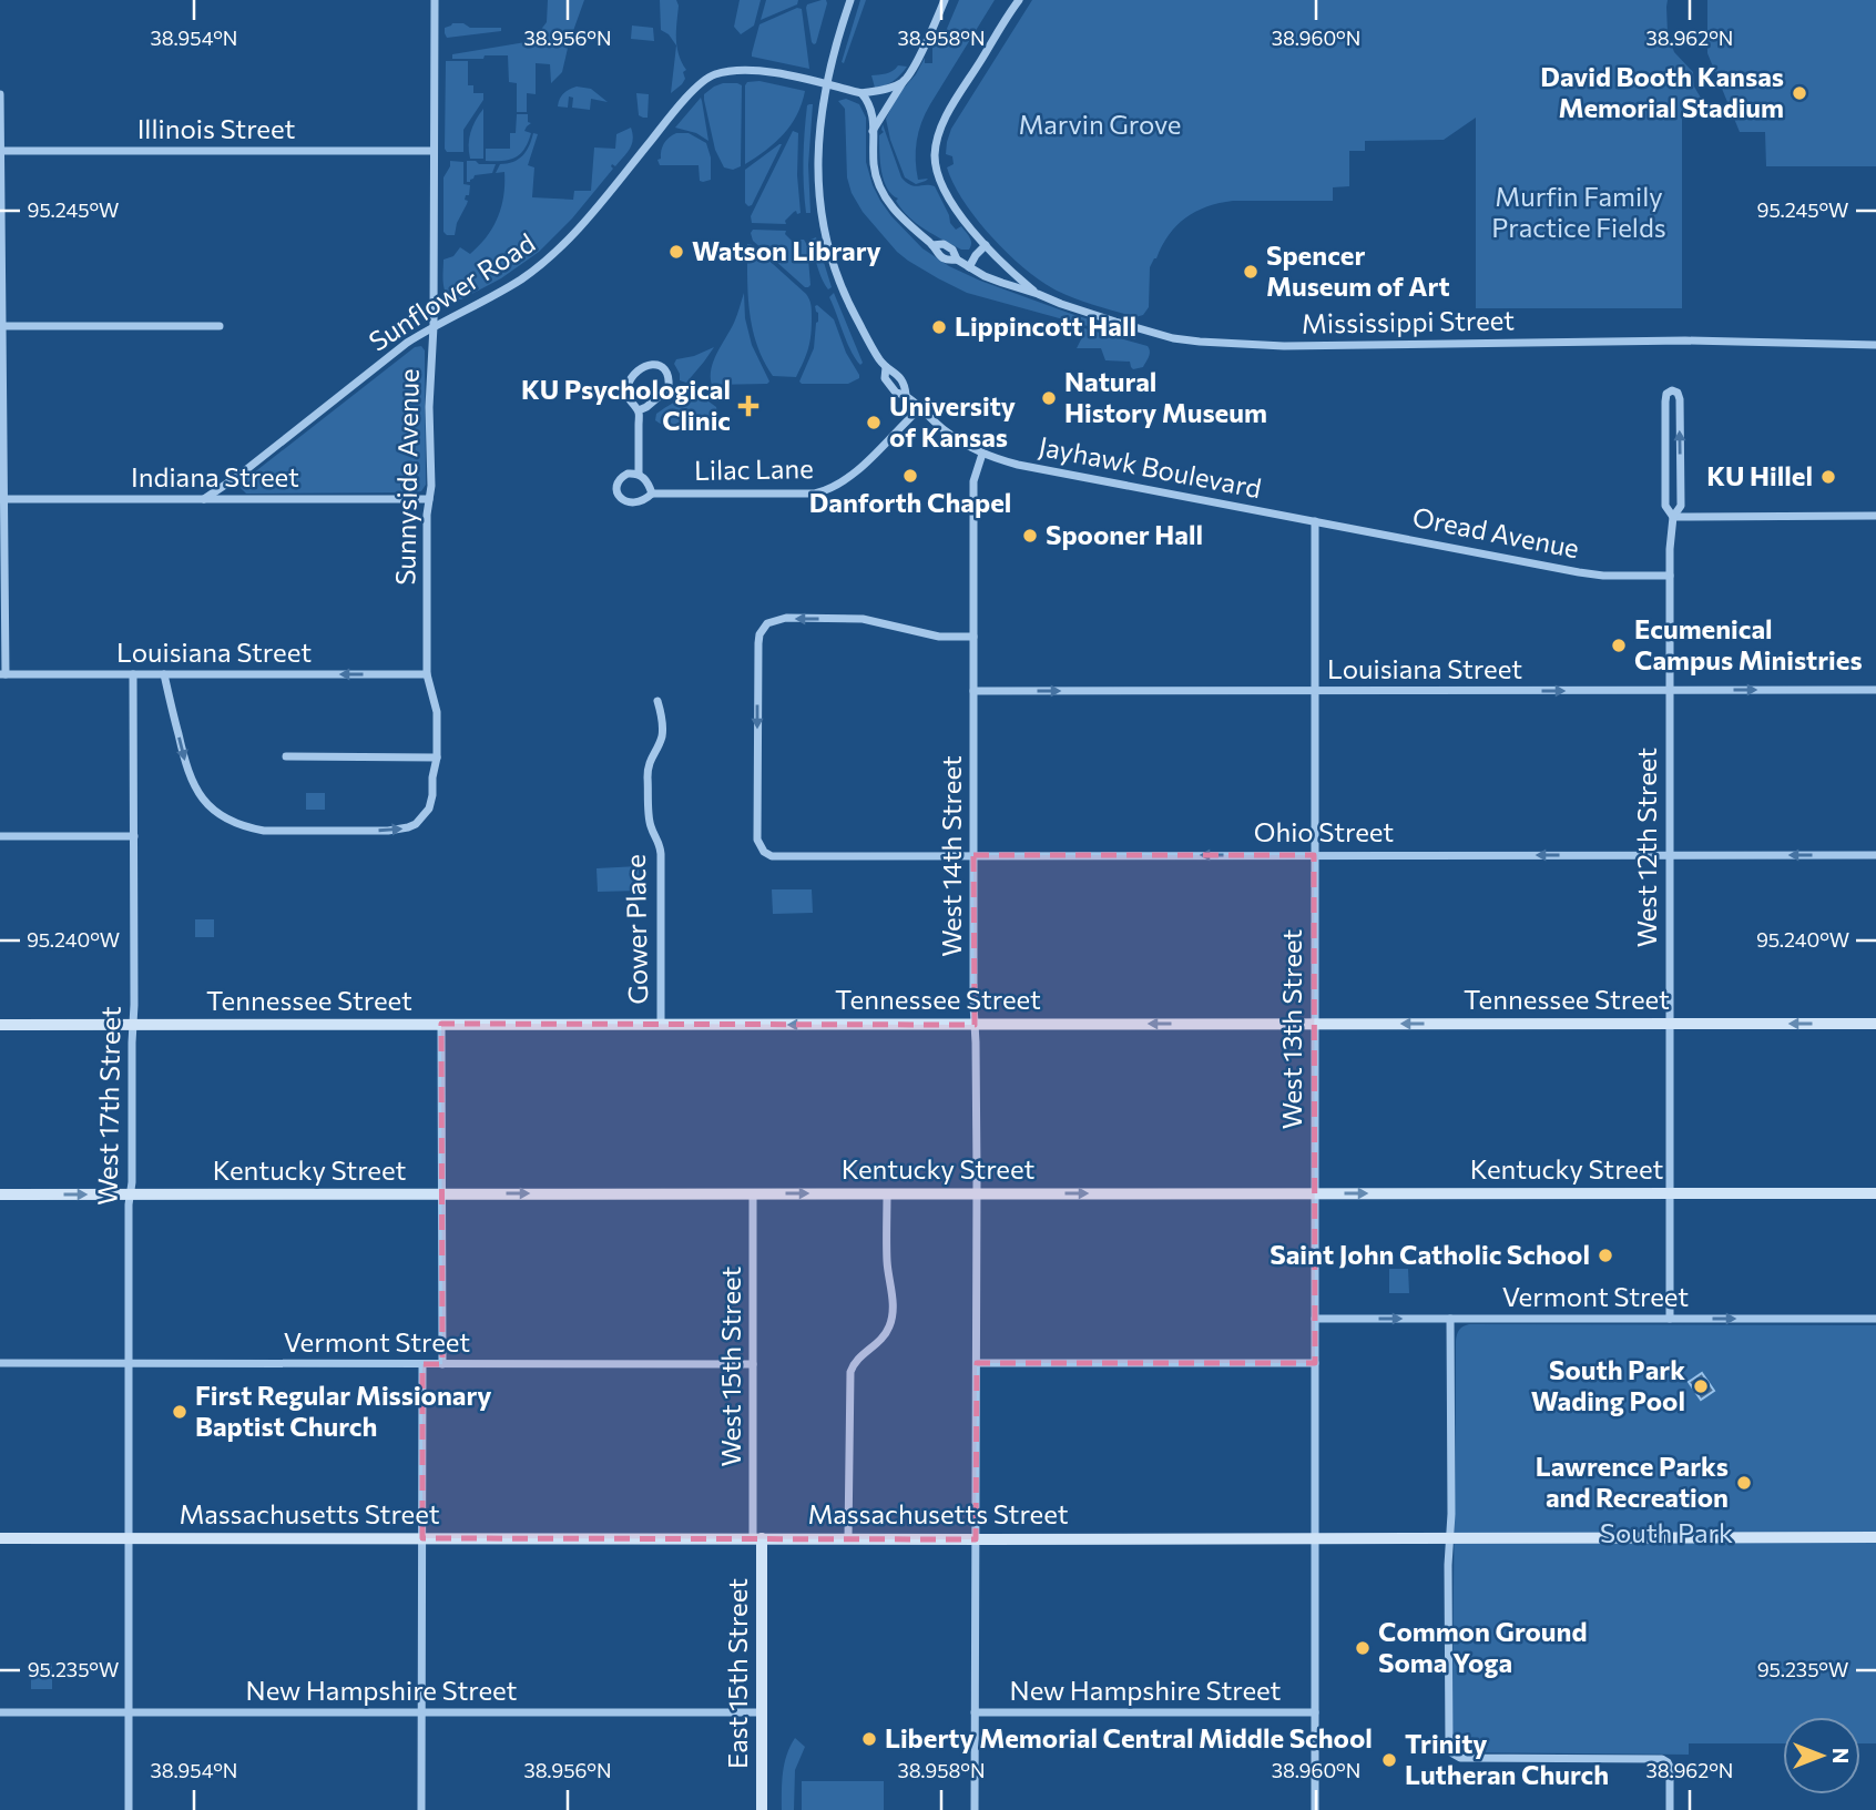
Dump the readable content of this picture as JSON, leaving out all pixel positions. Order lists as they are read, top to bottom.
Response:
{
  "streets": {
    "main road": [
      "Tennessee Street",
      "Kentucky Street",
      "Massachusetts Street",
      "East 15th Street"
    ],
    "street": [
      "Illinois Street",
      "Sunflower Road",
      "Mississippi Street",
      "Jayhawk Boulevard",
      "Lilac Lane",
      "Sunnyside Avenue",
      "Indiana Street",
      "Oread Avenue",
      "Louisiana Street",
      "Ohio Street",
      "West 12th Street",
      "West 14th Street",
      "Gower Place",
      "West 13th Street",
      "West 17th Street",
      "Vermont Street",
      "West 15th Street",
      "New Hampshire Street"
    ]
  },
  "crossings": [
    ["Illinois Street", "Sunnyside Avenue"],
    ["Sunflower Road", "Jayhawk Boulevard"],
    ["Sunflower Road", "Sunnyside Avenue"],
    ["Sunflower Road", "Indiana Street"],
    ["Jayhawk Boulevard", "Lilac Lane"],
    ["Jayhawk Boulevard", "Oread Avenue"],
    ["Jayhawk Boulevard", "West 14th Street"],
    ["Jayhawk Boulevard", "West 13th Street"],
    ["Sunnyside Avenue", "Indiana Street"],
    ["Sunnyside Avenue", "Louisiana Street"],
    ["Oread Avenue", "West 12th Street"],
    ["Oread Avenue", "West 13th Street"],
    ["Louisiana Street", "West 12th Street"],
    ["Louisiana Street", "West 14th Street"],
    ["Louisiana Street", "West 13th Street"],
    ["Louisiana Street", "West 17th Street"],
    ["Ohio Street", "West 12th Street"],
    ["Ohio Street", "West 14th Street"],
    ["Ohio Street", "West 13th Street"],
    ["West 12th Street", "Tennessee Street"],
    ["West 12th Street", "Kentucky Street"],
    ["West 12th Street", "Vermont Street"],
    ["West 14th Street", "Tennessee Street"],
    ["West 14th Street", "Kentucky Street"],
    ["West 14th Street", "Massachusetts Street"],
    ["West 14th Street", "New Hampshire Street"],
    ["Gower Place", "Tennessee Street"],
    ["Tennessee Street", "West 13th Street"],
    ["Tennessee Street", "West 17th Street"],
    ["West 13th Street", "Kentucky Street"],
    ["West 13th Street", "Vermont Street"],
    ["West 13th Street", "Massachusetts Street"],
    ["West 13th Street", "New Hampshire Street"],
    ["West 17th Street", "Kentucky Street"],
    ["West 17th Street", "Vermont Street"],
    ["West 17th Street", "Massachusetts Street"],
    ["West 17th Street", "New Hampshire Street"],
    ["Kentucky Street", "West 15th Street"],
    ["Vermont Street", "West 15th Street"],
    ["West 15th Street", "Massachusetts Street"],
    ["West 15th Street", "East 15th Street"],
    ["Massachusetts Street", "East 15th Street"],
    ["East 15th Street", "New Hampshire Street"]
  ],
  "one_way": ["Tennessee Street", "Kentucky Street"],
  "parks": ["Marvin Grove", "Murfin Family Practice Fields", "South Park"],
  "places": {
    "other": [
      "David Booth Kansas Memorial Stadium",
      "Watson Library",
      "Spencer Museum of Art",
      "Lippincott Hall",
      "Natural History Museum",
      "University of Kansas",
      "Danforth Chapel",
      "KU Hillel",
      "Spooner Hall",
      "Ecumenical Campus Ministries",
      "Saint John Catholic School",
      "South Park Wading Pool",
      "First Regular Missionary Baptist Church",
      "Lawrence Parks and Recreation",
      "Common Ground Soma Yoga",
      "Liberty Memorial Central Middle School",
      "Trinity Lutheran Church"
    ],
    "health": ["KU Psychological Clinic"]
  },
  "north": "right",
  "coordinates": [
    "38.954°N",
    "38.956°N",
    "38.958°N",
    "38.960°N",
    "38.962°N",
    "95.245°W",
    "95.240°W",
    "95.235°W"
  ]
}
